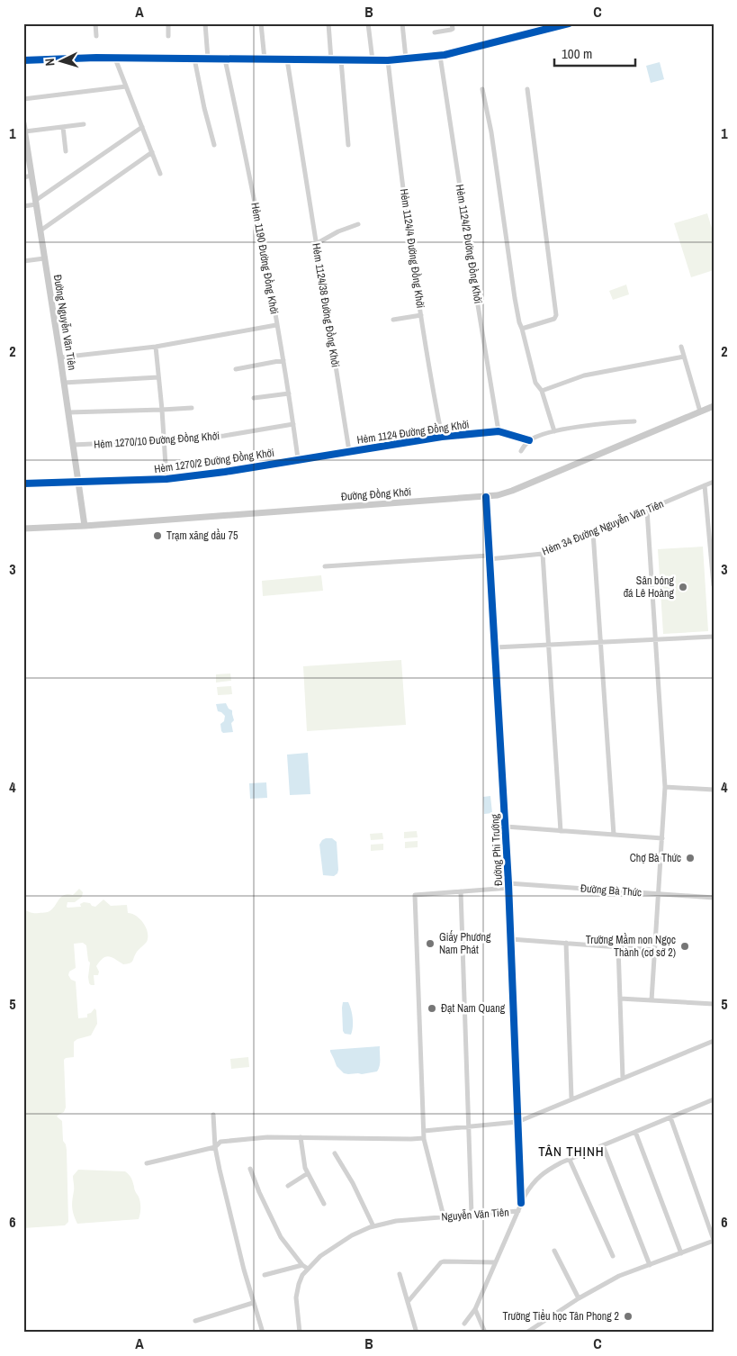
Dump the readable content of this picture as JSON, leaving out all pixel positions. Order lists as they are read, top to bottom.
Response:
{
  "streets": {
    "main road": ["Đường Nguyễn Văn Tiên", "Đường Đồng Khởi"],
    "street": [
      "Hẻm 1124/2 Đường Đồng Khởi",
      "Hẻm 1124/4 Đường Đồng Khởi",
      "Hẻm 1190 Đường Đồng Khởi",
      "Hẻm 1124/38 Đường Đồng Khởi",
      "Hẻm 1124 Đường Đồng Khởi",
      "Hẻm 1270/10 Đường Đồng Khởi",
      "Hẻm 1270/2 Đường Đồng Khởi",
      "Hẻm 34 Đường Nguyễn Văn Tiên",
      "Đường Phi Trường",
      "Đường Bà Thức",
      "Nguyễn Văn Tiên"
    ]
  },
  "crossings": [
    ["Hẻm 1124/2 Đường Đồng Khởi", "Hẻm 1124 Đường Đồng Khởi"],
    ["Hẻm 1124/4 Đường Đồng Khởi", "Hẻm 1124 Đường Đồng Khởi"],
    ["Hẻm 1190 Đường Đồng Khởi", "Hẻm 1124 Đường Đồng Khởi"],
    ["Hẻm 1190 Đường Đồng Khởi", "Hẻm 1270/10 Đường Đồng Khởi"],
    ["Hẻm 1190 Đường Đồng Khởi", "Hẻm 1270/2 Đường Đồng Khởi"],
    ["Hẻm 1124/38 Đường Đồng Khởi", "Hẻm 1124 Đường Đồng Khởi"],
    ["Đường Nguyễn Văn Tiên", "Hẻm 1270/10 Đường Đồng Khởi"],
    ["Đường Nguyễn Văn Tiên", "Hẻm 1270/2 Đường Đồng Khởi"],
    ["Đường Nguyễn Văn Tiên", "Đường Đồng Khởi"],
    ["Hẻm 1124 Đường Đồng Khởi", "Hẻm 1270/2 Đường Đồng Khởi"],
    ["Đường Đồng Khởi", "Đường Phi Trường"],
    ["Hẻm 34 Đường Nguyễn Văn Tiên", "Đường Phi Trường"],
    ["Đường Phi Trường", "Đường Bà Thức"],
    ["Đường Phi Trường", "Nguyễn Văn Tiên"]
  ],
  "districts": ["TÂN THỊNH"],
  "places": [
    "Trạm xăng dầu 75",
    "Sân bóng đá Lê Hoàng",
    "Chợ Bà Thức",
    "Giấy Phương Nam Phát",
    "Trường Mầm non Ngọc Thành (cơ sở 2)",
    "Đạt Nam Quang",
    "Trường Tiểu học Tân Phong 2"
  ],
  "scale_bar": "100 m",
  "north": "left",
  "grid": {
    "columns": ["A", "B", "C"],
    "rows": [
      "1",
      "2",
      "3",
      "4",
      "5",
      "6"
    ]
  }
}
